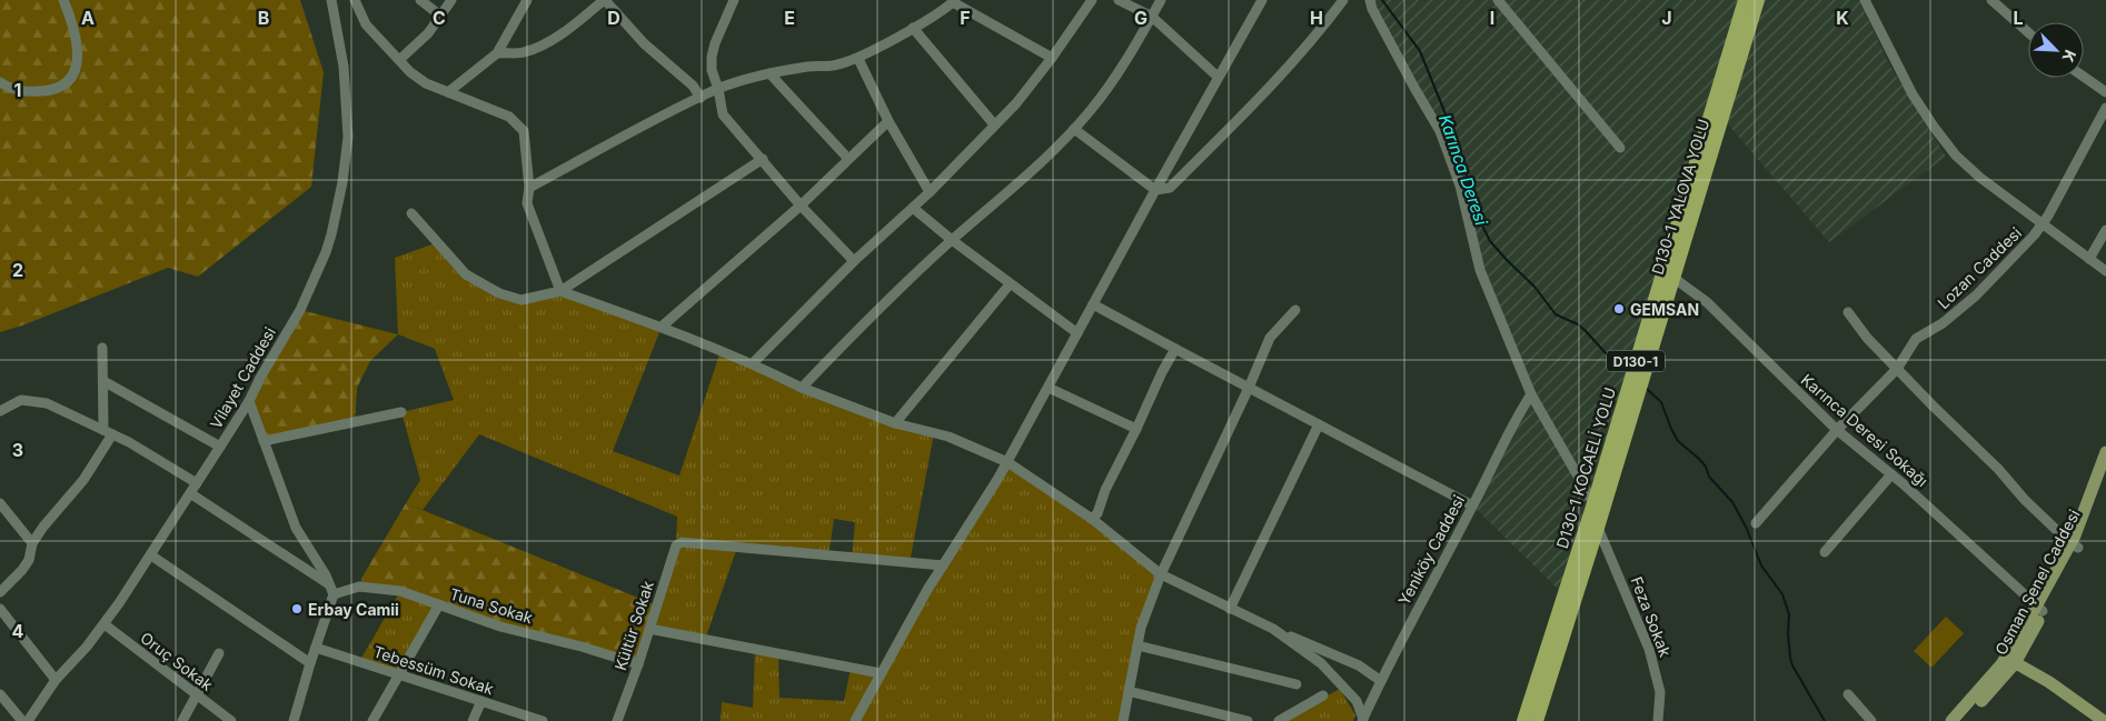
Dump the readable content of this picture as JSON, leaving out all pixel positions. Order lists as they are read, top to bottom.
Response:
{
  "streets": {
    "highway": ["D130-1 YALOVA YOLU", "D130-1", "D130-1 KOCAELİ YOLU"],
    "main road": ["Osman Şenel Caddesi"],
    "street": [
      "Lozan Caddesi",
      "Vilayet Caddesi",
      "Karınca Deresi Sokağı",
      "Yeniköy Caddesi",
      "Tuna Sokak",
      "Feza Sokak",
      "Kültür Sokak",
      "Oruç Sokak",
      "Tebessüm Sokak"
    ]
  },
  "crossings": [
    ["D130-1 YALOVA YOLU", "Karınca Deresi Sokağı"],
    ["D130-1 YALOVA YOLU", "Feza Sokak"],
    ["Lozan Caddesi", "Karınca Deresi Sokağı"],
    ["Vilayet Caddesi", "Oruç Sokak"],
    ["Karınca Deresi Sokağı", "Osman Şenel Caddesi"],
    ["Tuna Sokak", "Kültür Sokak"]
  ],
  "water": ["Karınca Deresi"],
  "places": ["GEMSAN", "Erbay Camii"],
  "north": "bottom right",
  "grid": {
    "columns": [
      "A",
      "B",
      "C",
      "D",
      "E",
      "F",
      "G",
      "H",
      "I",
      "J",
      "K",
      "L"
    ],
    "rows": [
      "1",
      "2",
      "3",
      "4"
    ]
  }
}
